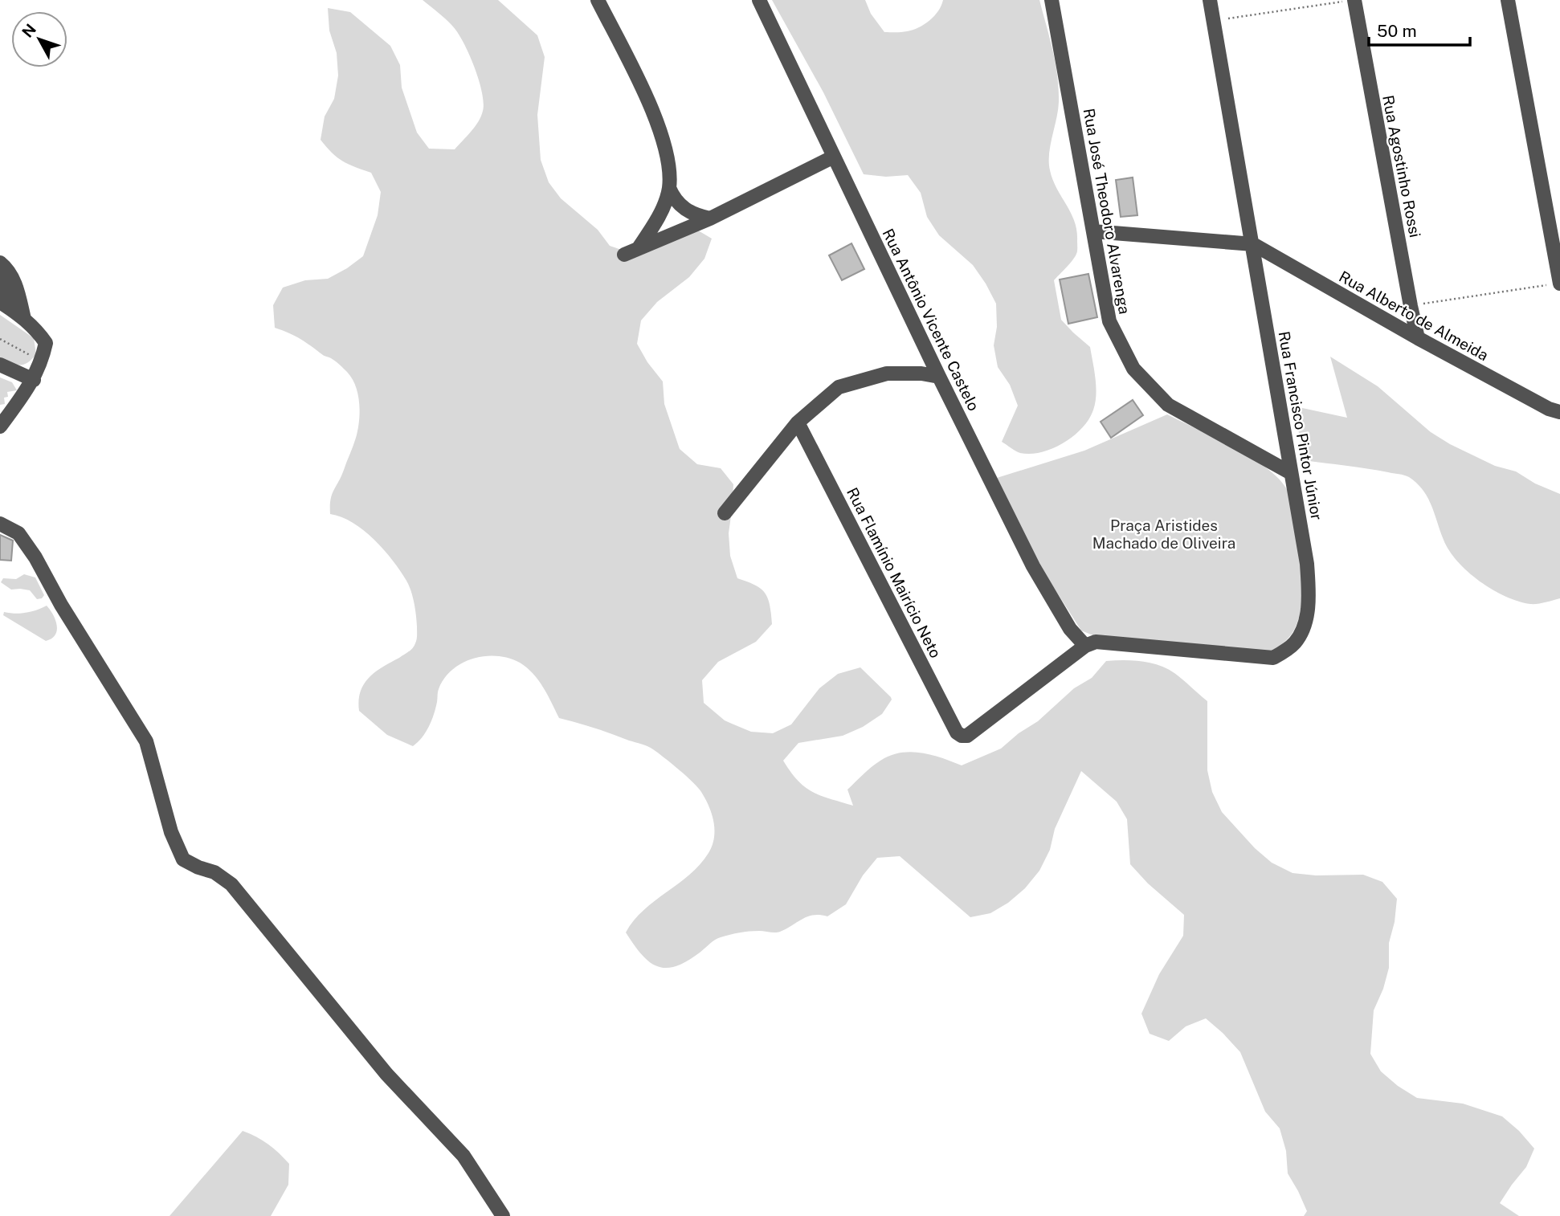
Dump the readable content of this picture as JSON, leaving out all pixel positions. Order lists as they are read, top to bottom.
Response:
{
  "streets": {
    "street": [
      "Rua Agostinho Rossi",
      "Rua José Theodoro Alvarenga",
      "Rua Alberto de Almeida",
      "Rua Antônio Vicente Castelo",
      "Rua Francisco Pintor Júnior",
      "Rua Flamínio Mairício Neto"
    ]
  },
  "crossings": [
    ["Rua Agostinho Rossi", "Rua Alberto de Almeida"],
    ["Rua José Theodoro Alvarenga", "Rua Francisco Pintor Júnior"],
    ["Rua Alberto de Almeida", "Rua Francisco Pintor Júnior"],
    ["Rua Antônio Vicente Castelo", "Rua Francisco Pintor Júnior"],
    ["Rua Antônio Vicente Castelo", "Rua Flamínio Mairício Neto"],
    ["Rua Francisco Pintor Júnior", "Rua Flamínio Mairício Neto"]
  ],
  "parks": ["Praça Aristides Machado de Oliveira"],
  "scale_bar": "50 m",
  "north": "top left"
}
